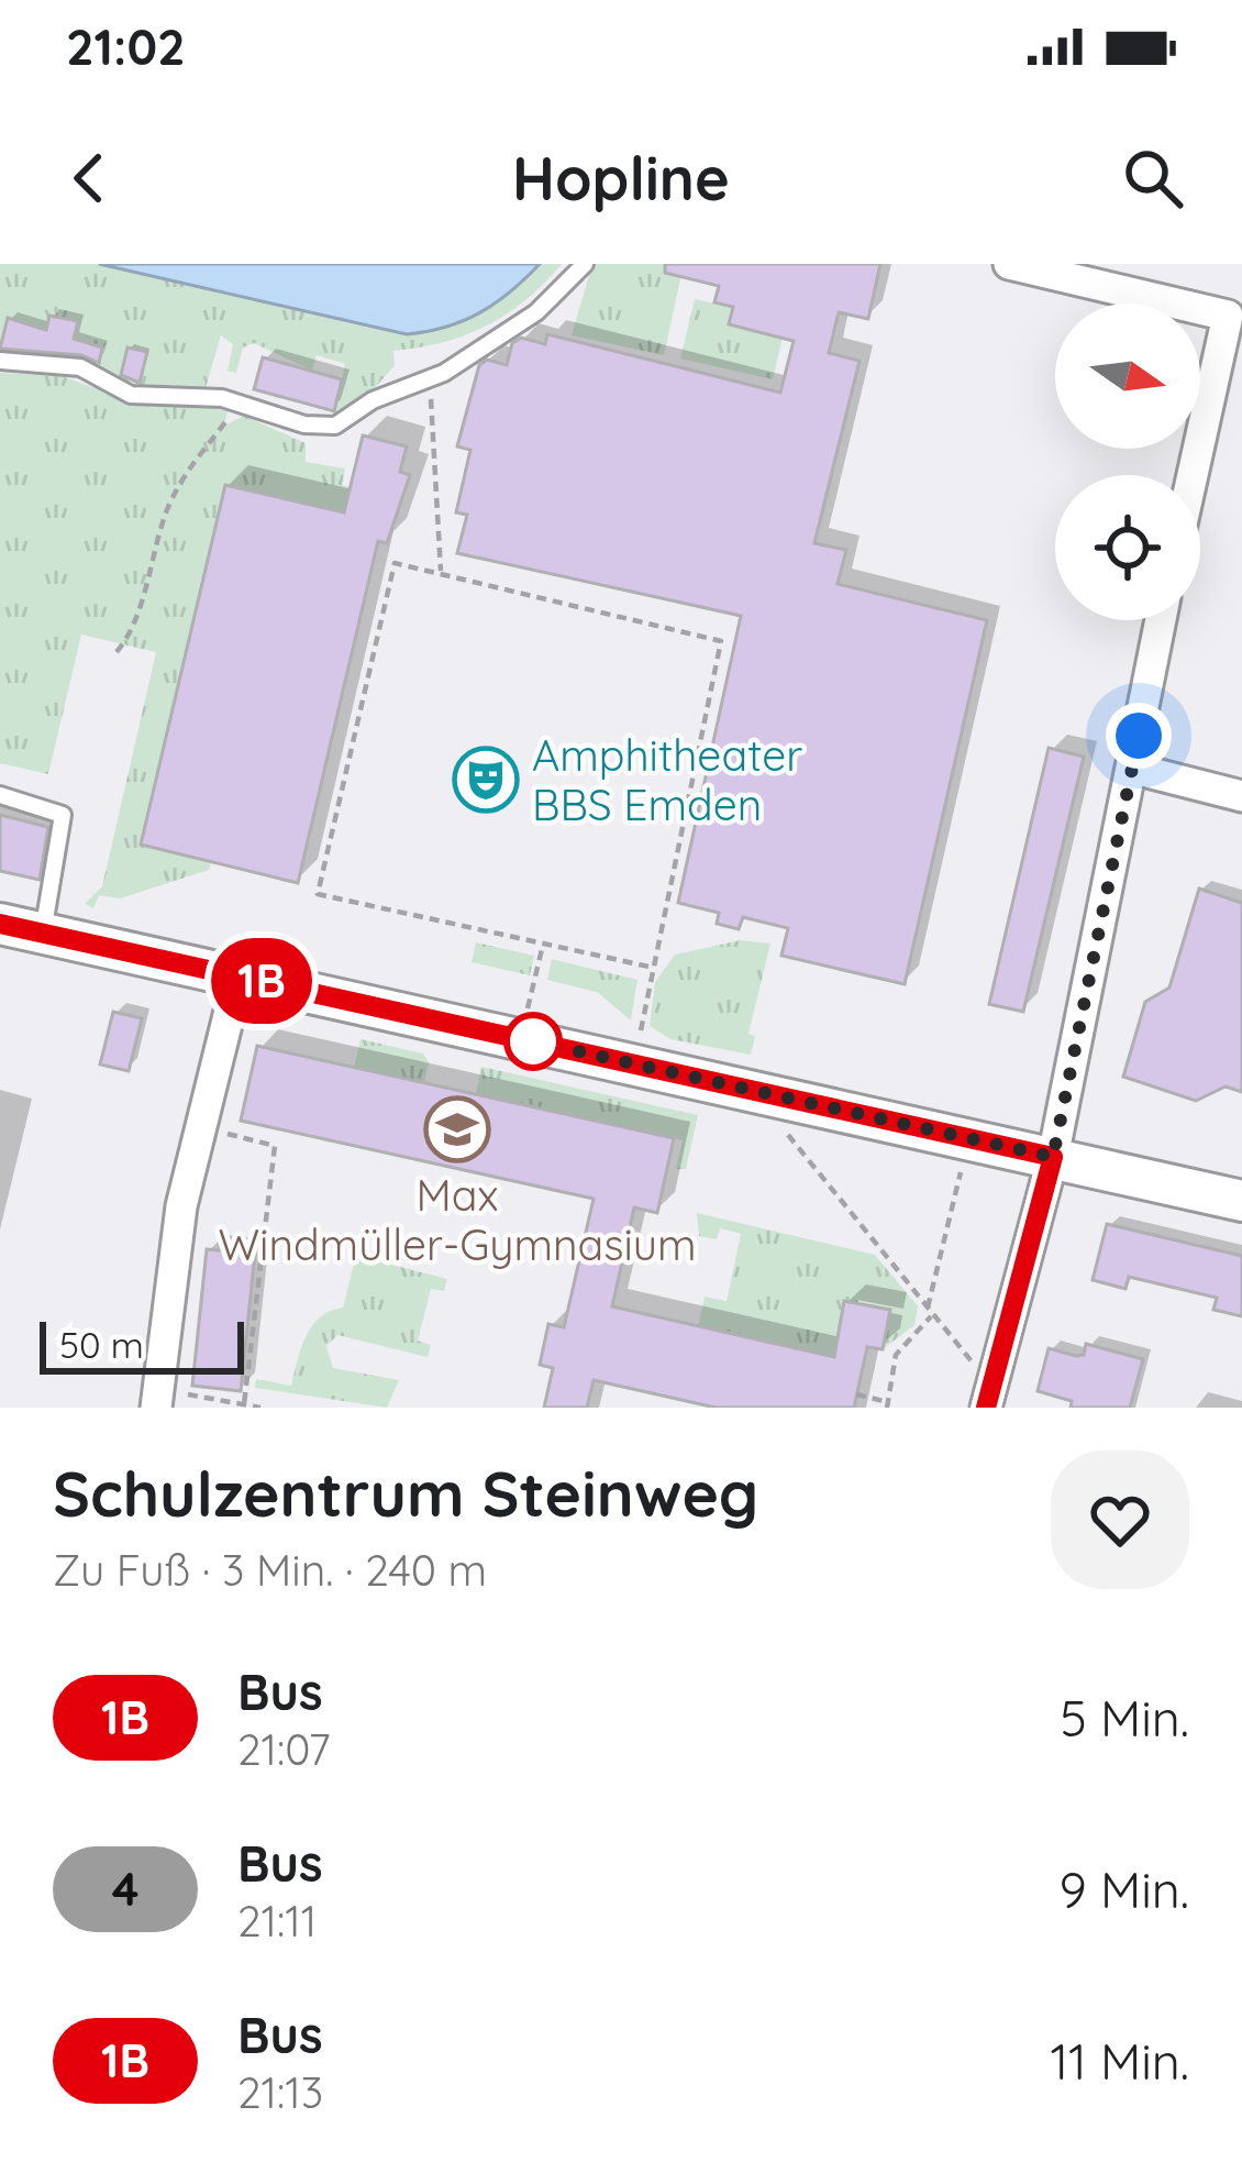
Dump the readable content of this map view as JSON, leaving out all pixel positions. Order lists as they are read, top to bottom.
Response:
{
  "places": {
    "theatre": ["Amphitheater BBS Emden"],
    "school or university": ["Max Windmüller-Gymnasium"]
  },
  "lines": ["bus line 1B"],
  "scale_bar": "50 m",
  "north": "right",
  "page": {
    "status": "21:02",
    "header": "Hopline",
    "on_map": "1B",
    "scale": "50 m",
    "heading": ["Schulzentrum Steinweg", "Zu Fuß · 3 Min. · 240 m"],
    "list": [
      {
        "mark": "1B",
        "name": "Bus",
        "note": "21:07",
        "value": "5 Min."
      },
      {
        "mark": "4",
        "name": "Bus",
        "note": "21:11",
        "value": "9 Min."
      },
      {
        "mark": "1B",
        "name": "Bus",
        "note": "21:13",
        "value": "11 Min."
      }
    ]
  }
}
